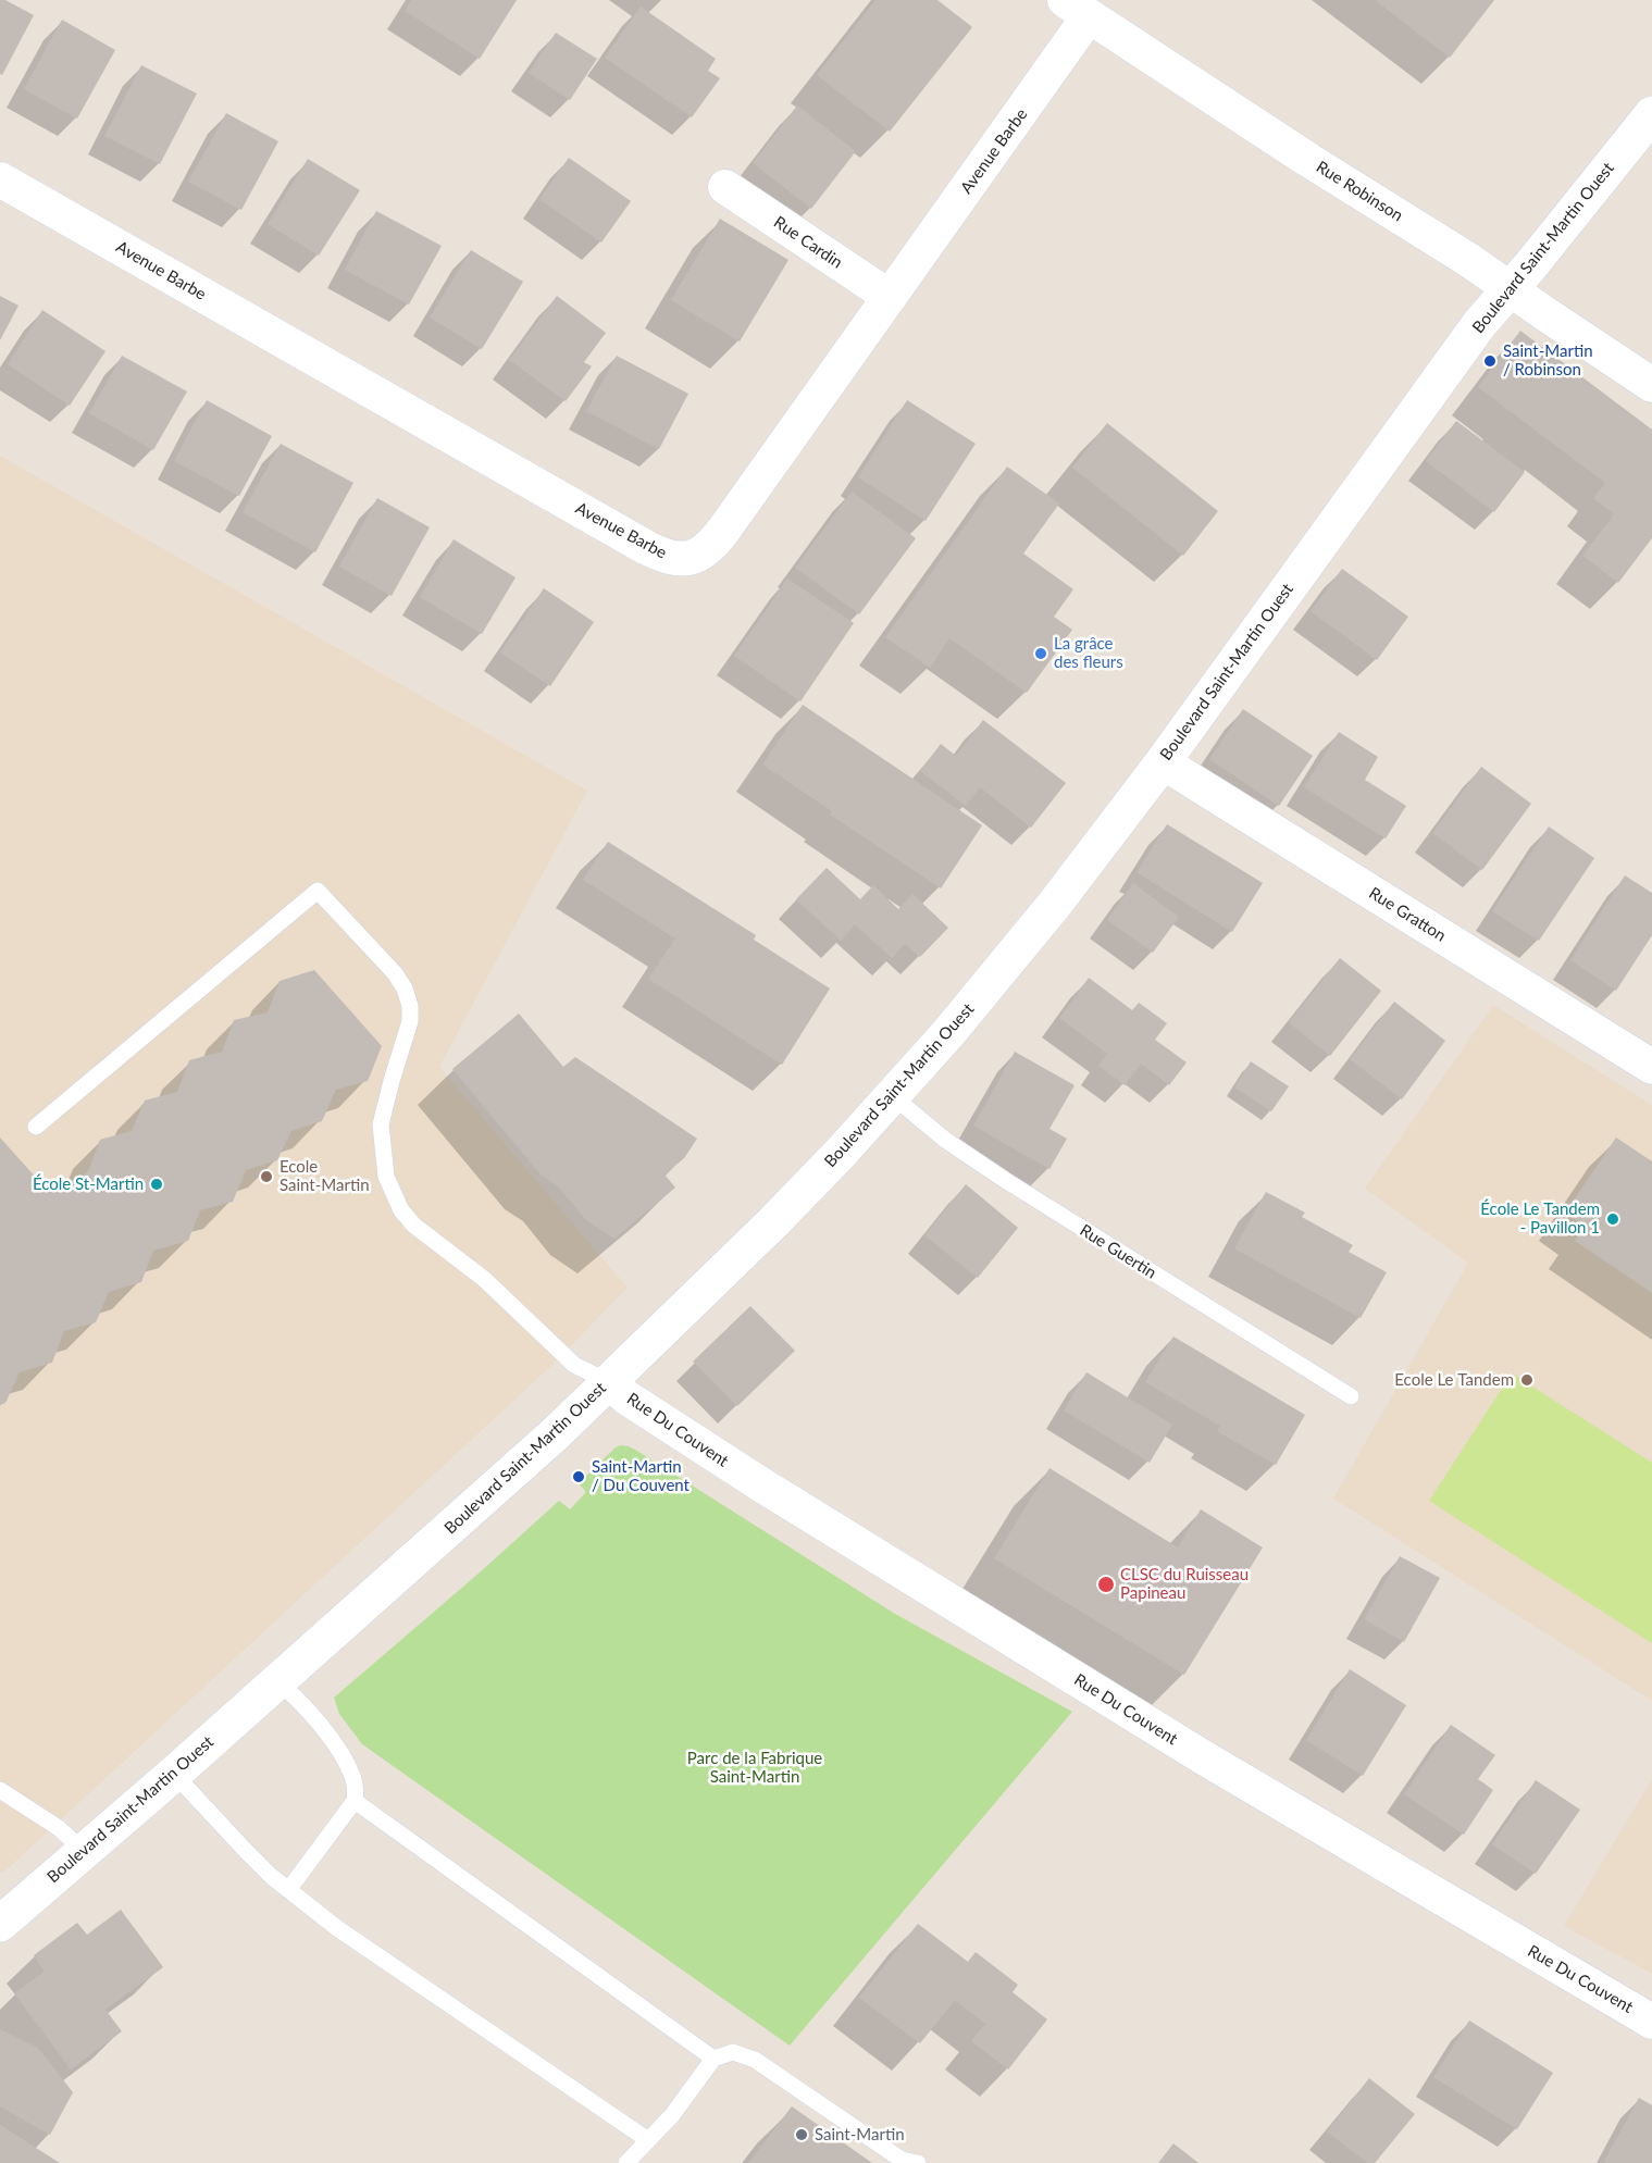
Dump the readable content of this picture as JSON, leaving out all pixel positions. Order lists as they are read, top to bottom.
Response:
{
  "streets": {
    "main road": ["Boulevard Saint-Martin Ouest"],
    "street": [
      "Avenue Barbe",
      "Rue Robinson",
      "Rue Cardin",
      "Rue Gratton",
      "Rue Du Couvent"
    ],
    "lane": ["Rue Guertin"]
  },
  "crossings": [
    ["Avenue Barbe", "Rue Robinson"],
    ["Avenue Barbe", "Rue Cardin"],
    ["Rue Robinson", "Boulevard Saint-Martin Ouest"],
    ["Boulevard Saint-Martin Ouest", "Rue Gratton"],
    ["Boulevard Saint-Martin Ouest", "Rue Guertin"],
    ["Boulevard Saint-Martin Ouest", "Rue Du Couvent"]
  ],
  "parks": ["Parc de la Fabrique Saint-Martin"],
  "places": [
    "Saint-Martin / Robinson",
    "La grâce des fleurs",
    "Ecole Saint-Martin",
    "École St-Martin",
    "École Le Tandem - Pavillon 1",
    "Ecole Le Tandem",
    "Saint-Martin / Du Couvent",
    "CLSC du Ruisseau Papineau",
    "Saint-Martin"
  ]
}
